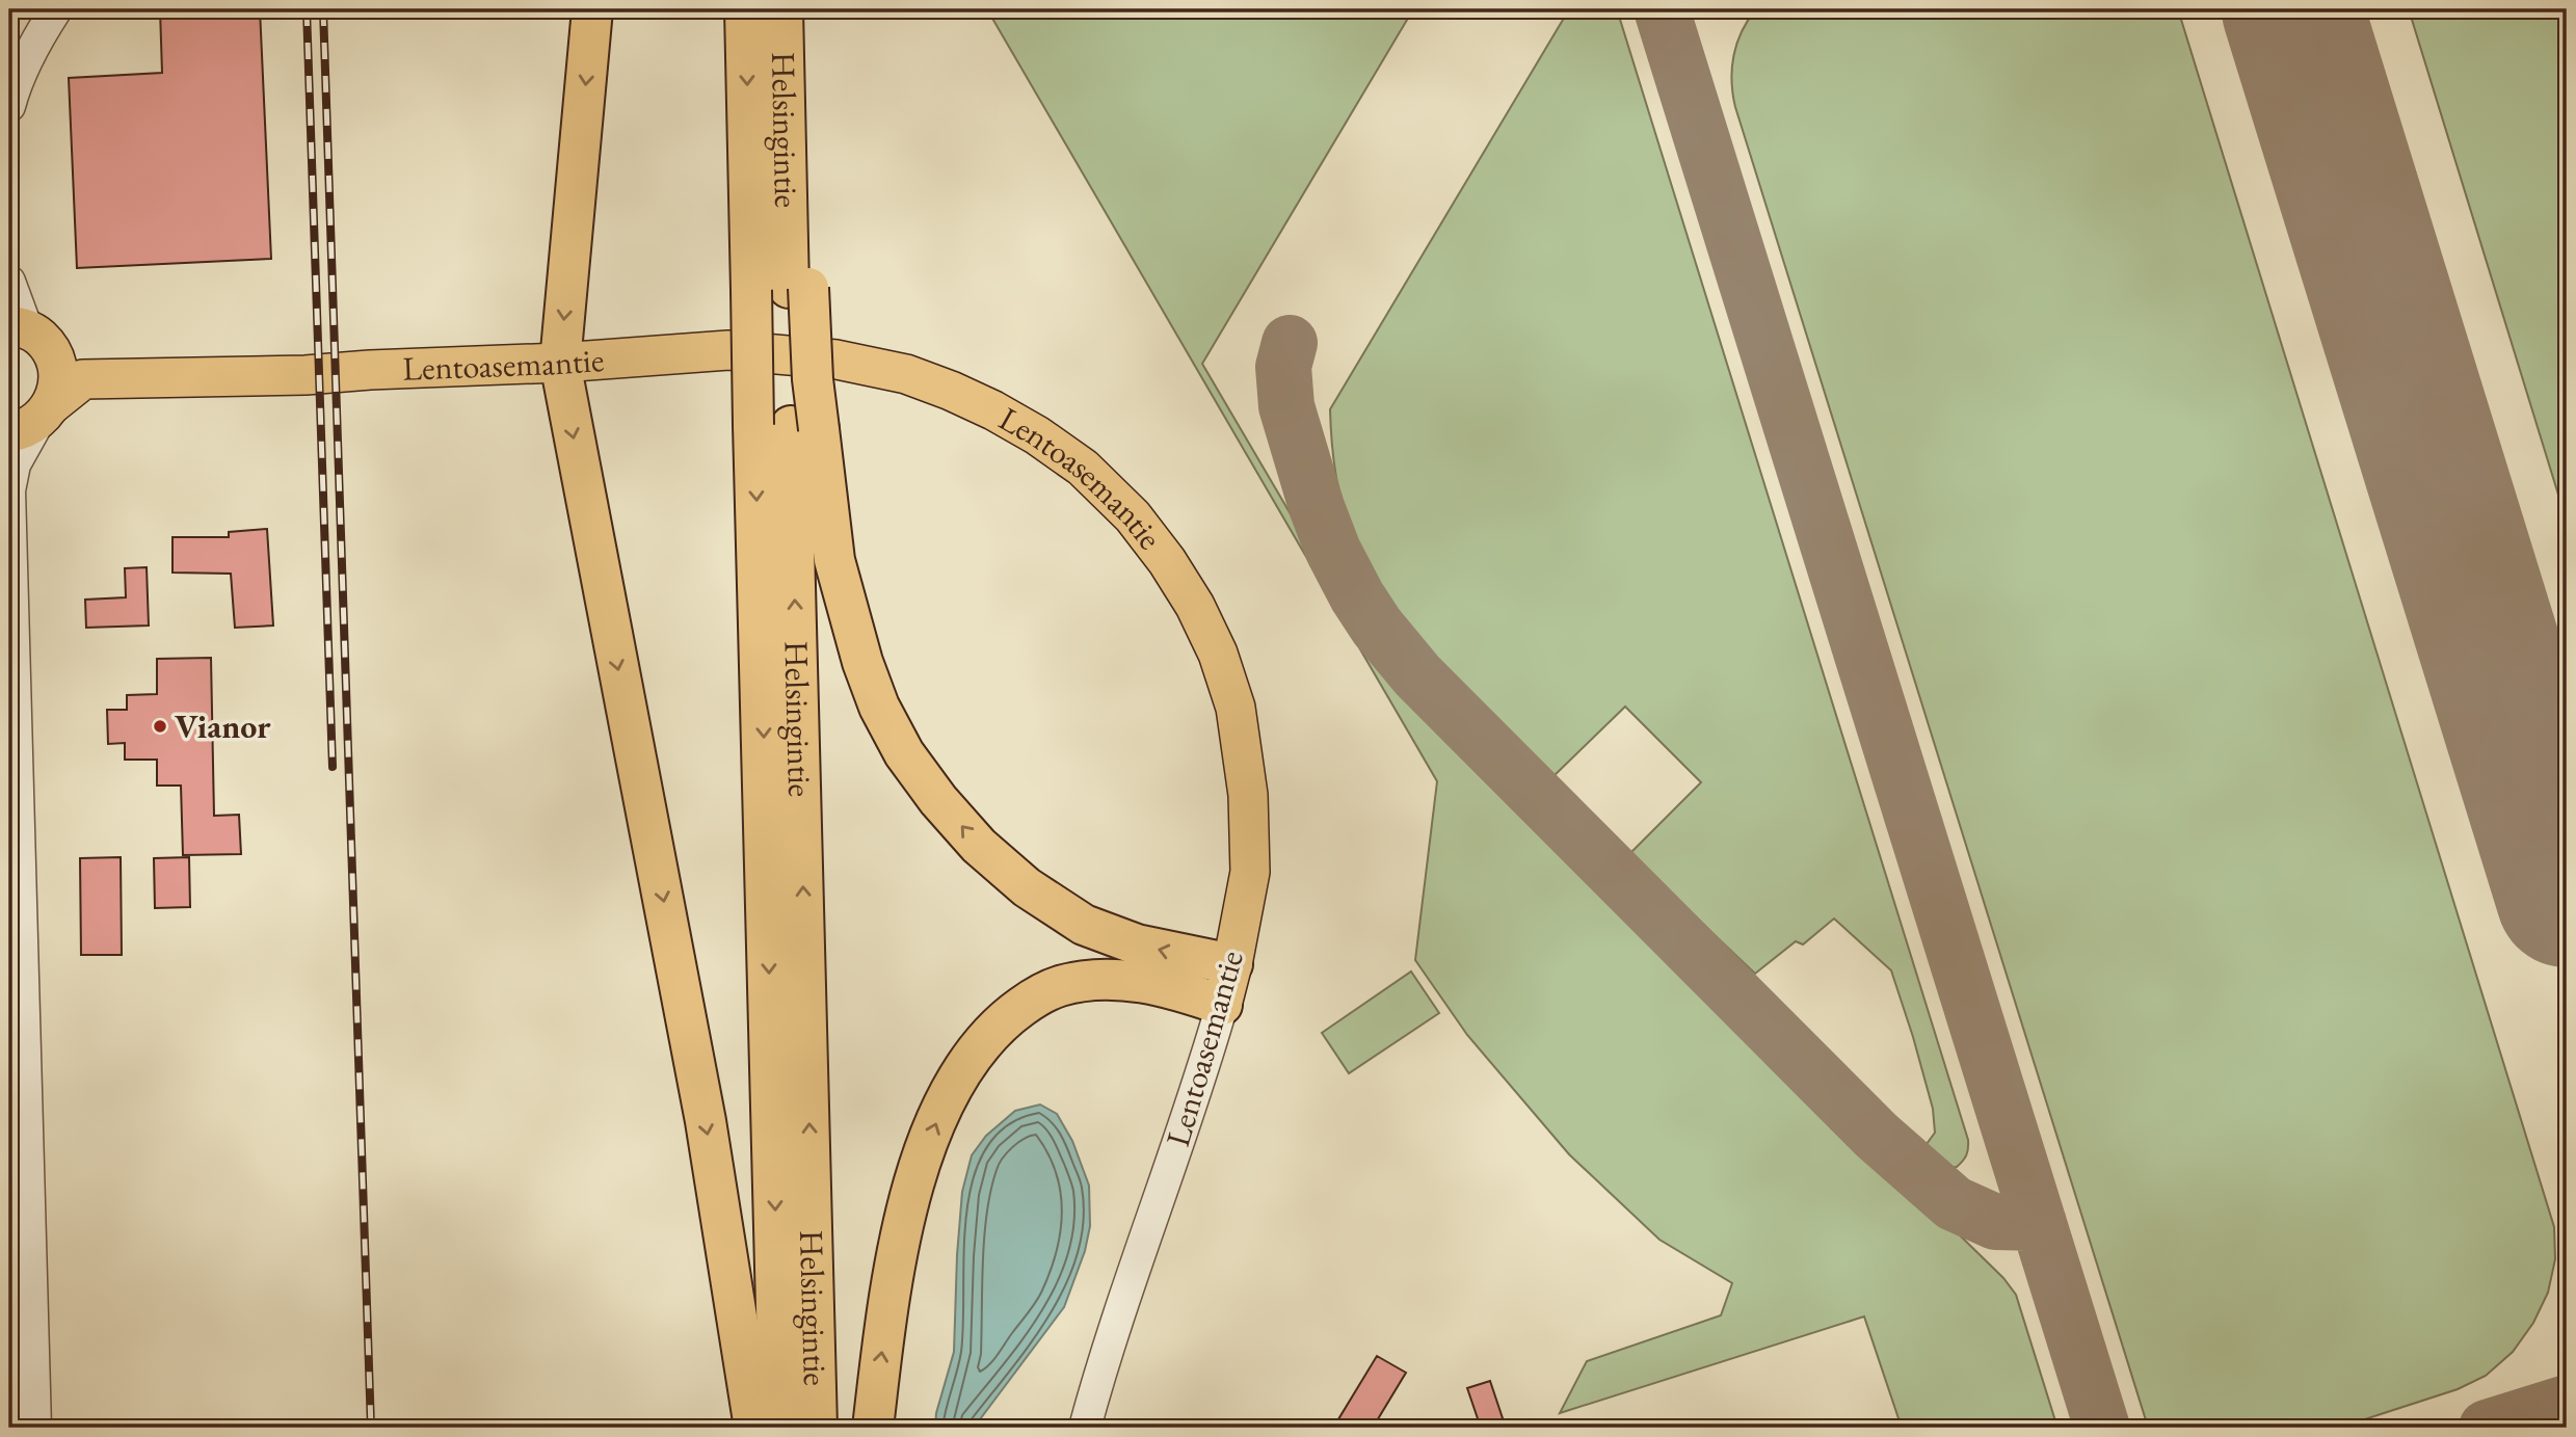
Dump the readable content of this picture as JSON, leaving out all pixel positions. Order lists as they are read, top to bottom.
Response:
{
  "streets": {
    "highway": ["Helsingintie"],
    "main road": ["Lentoasemantie"]
  },
  "places": ["Vianor"]
}
